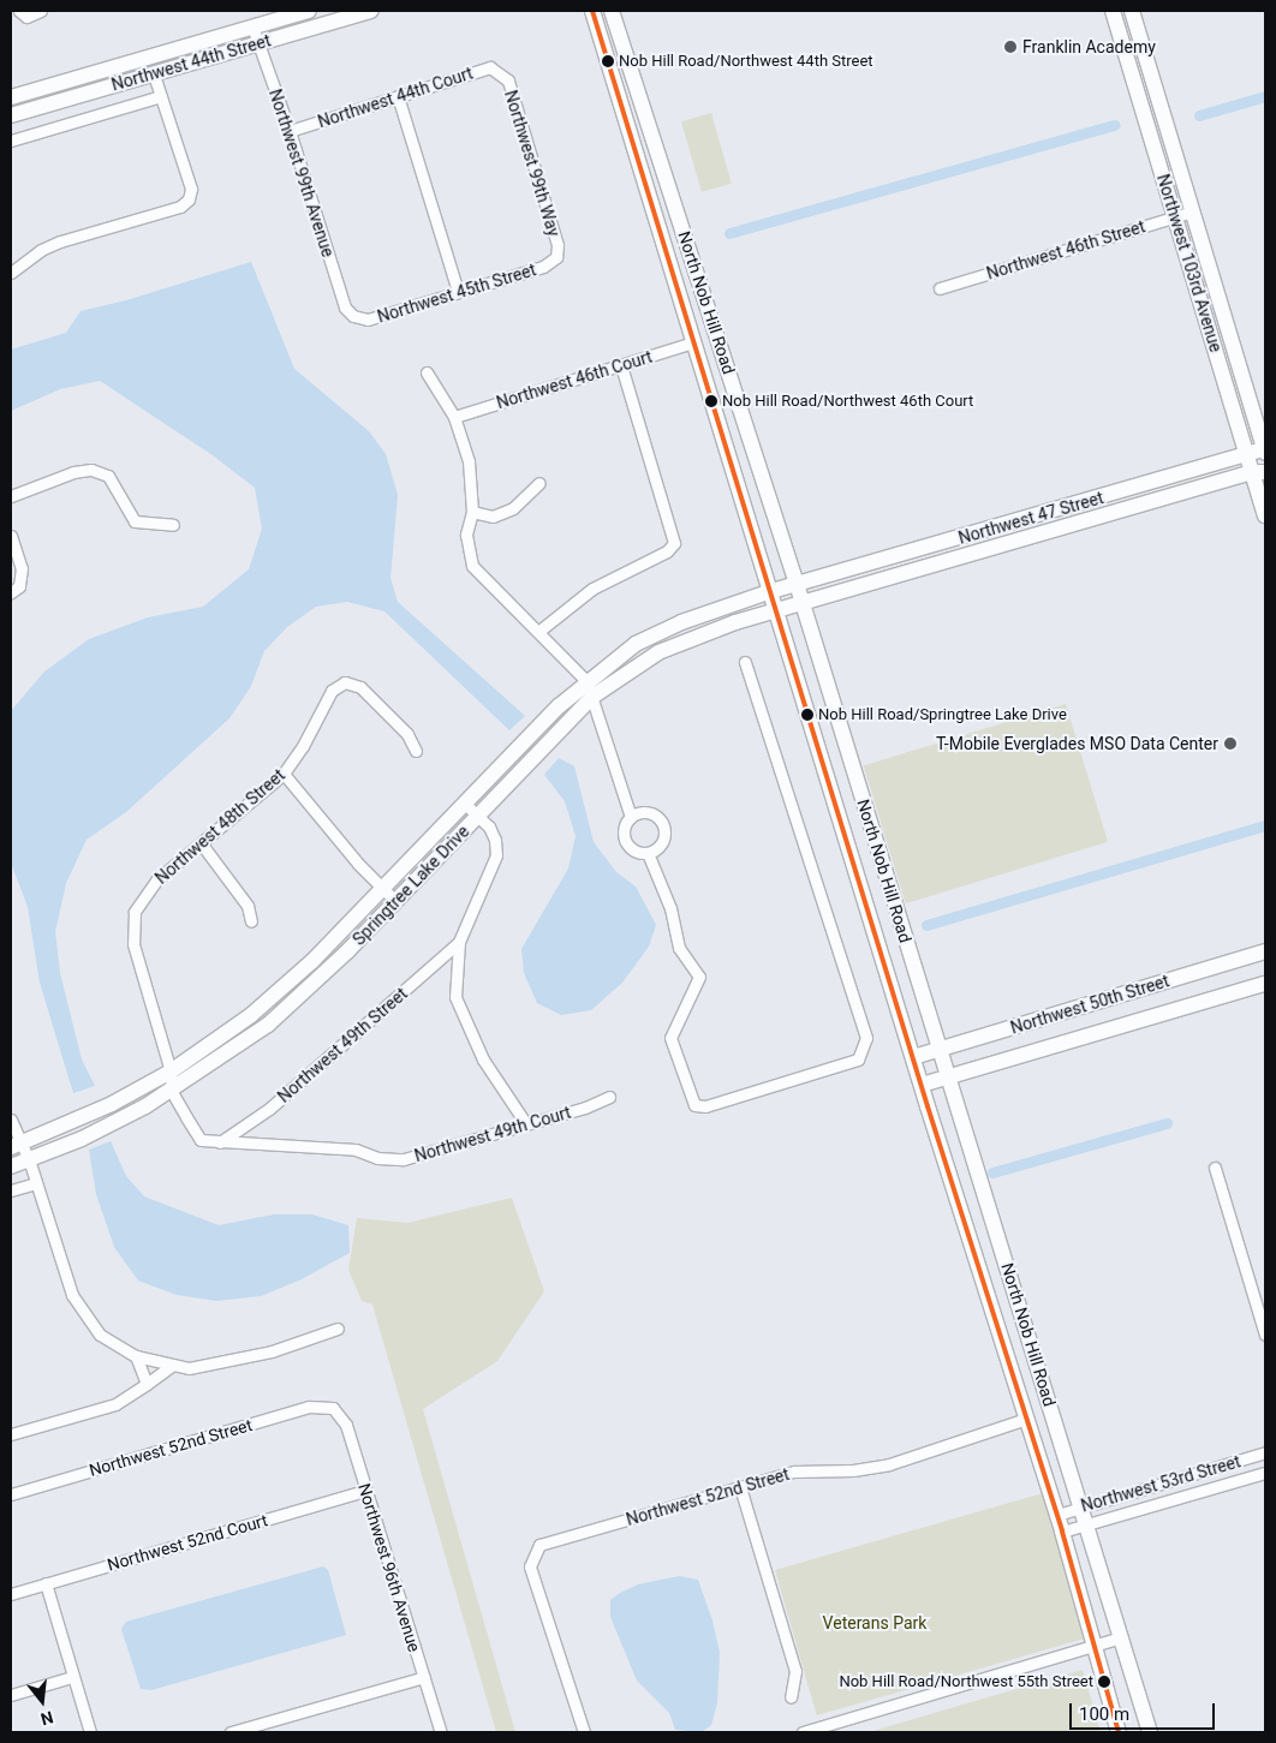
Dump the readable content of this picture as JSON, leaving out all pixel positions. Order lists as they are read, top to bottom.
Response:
{
  "streets": {
    "street": [
      "Northwest 44th Street",
      "Northwest 44th Court",
      "Northwest 99th Way",
      "Northwest 99th Avenue",
      "Northwest 46th Street",
      "Northwest 103rd Avenue",
      "Northwest 45th Street",
      "North Nob Hill Road",
      "Northwest 46th Court",
      "Northwest 47 Street",
      "Northwest 48th Street",
      "Springtree Lake Drive",
      "Northwest 50th Street",
      "Northwest 49th Street",
      "Northwest 49th Court",
      "Northwest 52nd Street",
      "Northwest 53rd Street",
      "Northwest 52nd Court",
      "Northwest 96th Avenue"
    ]
  },
  "crossings": [
    ["Northwest 44th Street", "Northwest 99th Avenue"],
    ["Northwest 44th Court", "Northwest 99th Way"],
    ["Northwest 44th Court", "Northwest 99th Avenue"],
    ["Northwest 99th Way", "Northwest 45th Street"],
    ["Northwest 99th Avenue", "Northwest 45th Street"],
    ["Northwest 46th Street", "Northwest 103rd Avenue"],
    ["Northwest 103rd Avenue", "Northwest 47 Street"],
    ["North Nob Hill Road", "Northwest 46th Court"],
    ["North Nob Hill Road", "Northwest 47 Street"],
    ["North Nob Hill Road", "Springtree Lake Drive"],
    ["North Nob Hill Road", "Northwest 50th Street"],
    ["North Nob Hill Road", "Northwest 52nd Street"],
    ["North Nob Hill Road", "Northwest 53rd Street"],
    ["Northwest 47 Street", "Springtree Lake Drive"],
    ["Northwest 48th Street", "Springtree Lake Drive"],
    ["Northwest 48th Street", "Northwest 49th Court"],
    ["Springtree Lake Drive", "Northwest 49th Court"],
    ["Northwest 49th Street", "Northwest 49th Court"],
    ["Northwest 52nd Street", "Northwest 96th Avenue"],
    ["Northwest 52nd Court", "Northwest 96th Avenue"]
  ],
  "parks": ["Veterans Park"],
  "places": [
    "Franklin Academy",
    "Nob Hill Road/Northwest 44th Street",
    "Nob Hill Road/Northwest 46th Court",
    "Nob Hill Road/Springtree Lake Drive",
    "T-Mobile Everglades MSO Data Center",
    "Nob Hill Road/Northwest 55th Street"
  ],
  "scale_bar": "100 m",
  "north": "bottom"
}
